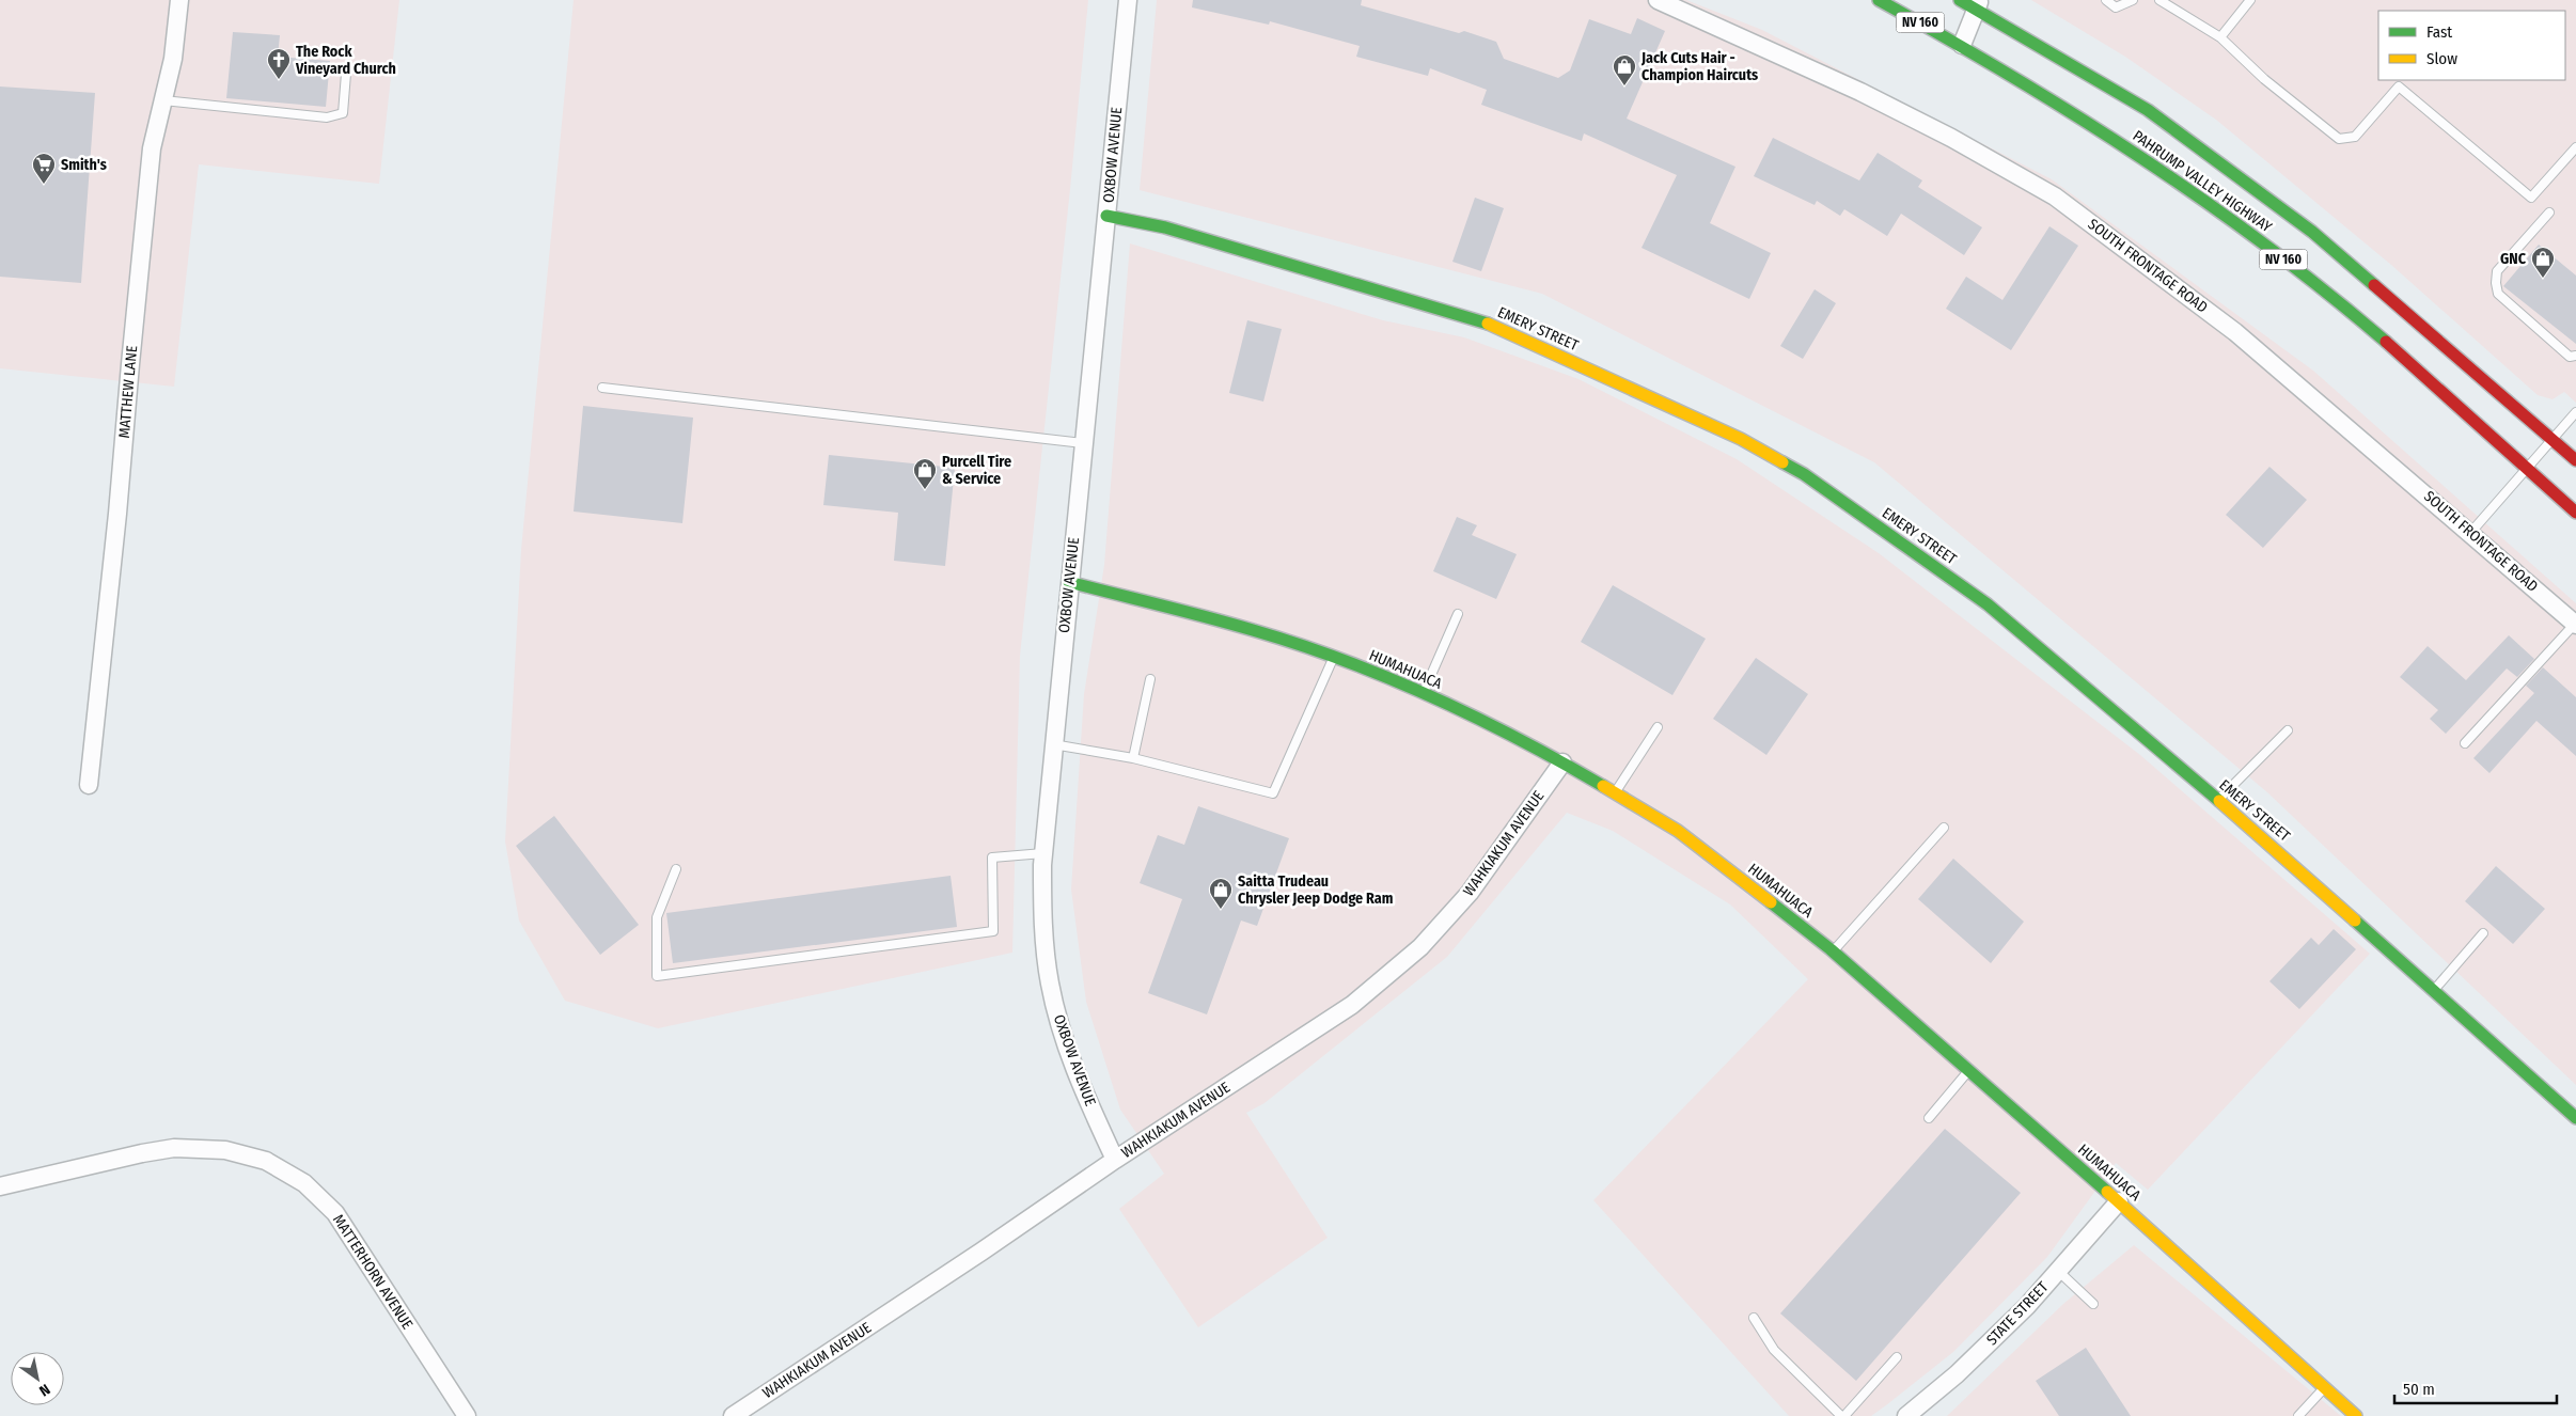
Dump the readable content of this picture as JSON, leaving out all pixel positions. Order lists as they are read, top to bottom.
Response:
{
  "streets": {
    "main road": [
      "NV 160",
      "PAHRUMP VALLEY HIGHWAY",
      "EMERY STREET",
      "HUMAHUACA"
    ],
    "street": [
      "OXBOW AVENUE",
      "SOUTH FRONTAGE ROAD",
      "MATTHEW LANE",
      "WAHKIAKUM AVENUE",
      "MATTERHORN AVENUE",
      "STATE STREET"
    ]
  },
  "crossings": [
    ["OXBOW AVENUE", "EMERY STREET"],
    ["OXBOW AVENUE", "HUMAHUACA"],
    ["OXBOW AVENUE", "WAHKIAKUM AVENUE"],
    ["HUMAHUACA", "WAHKIAKUM AVENUE"],
    ["HUMAHUACA", "STATE STREET"]
  ],
  "places": {
    "church": ["The Rock Vineyard Church"],
    "shop": [
      "Jack Cuts Hair - Champion Haircuts",
      "GNC",
      "Purcell Tire & Service",
      "Saitta Trudeau Chrysler Jeep Dodge Ram"
    ],
    "supermarket": ["Smith's"]
  },
  "legend": ["Fast", "Slow"],
  "scale_bar": "50 m",
  "north": "bottom right"
}
